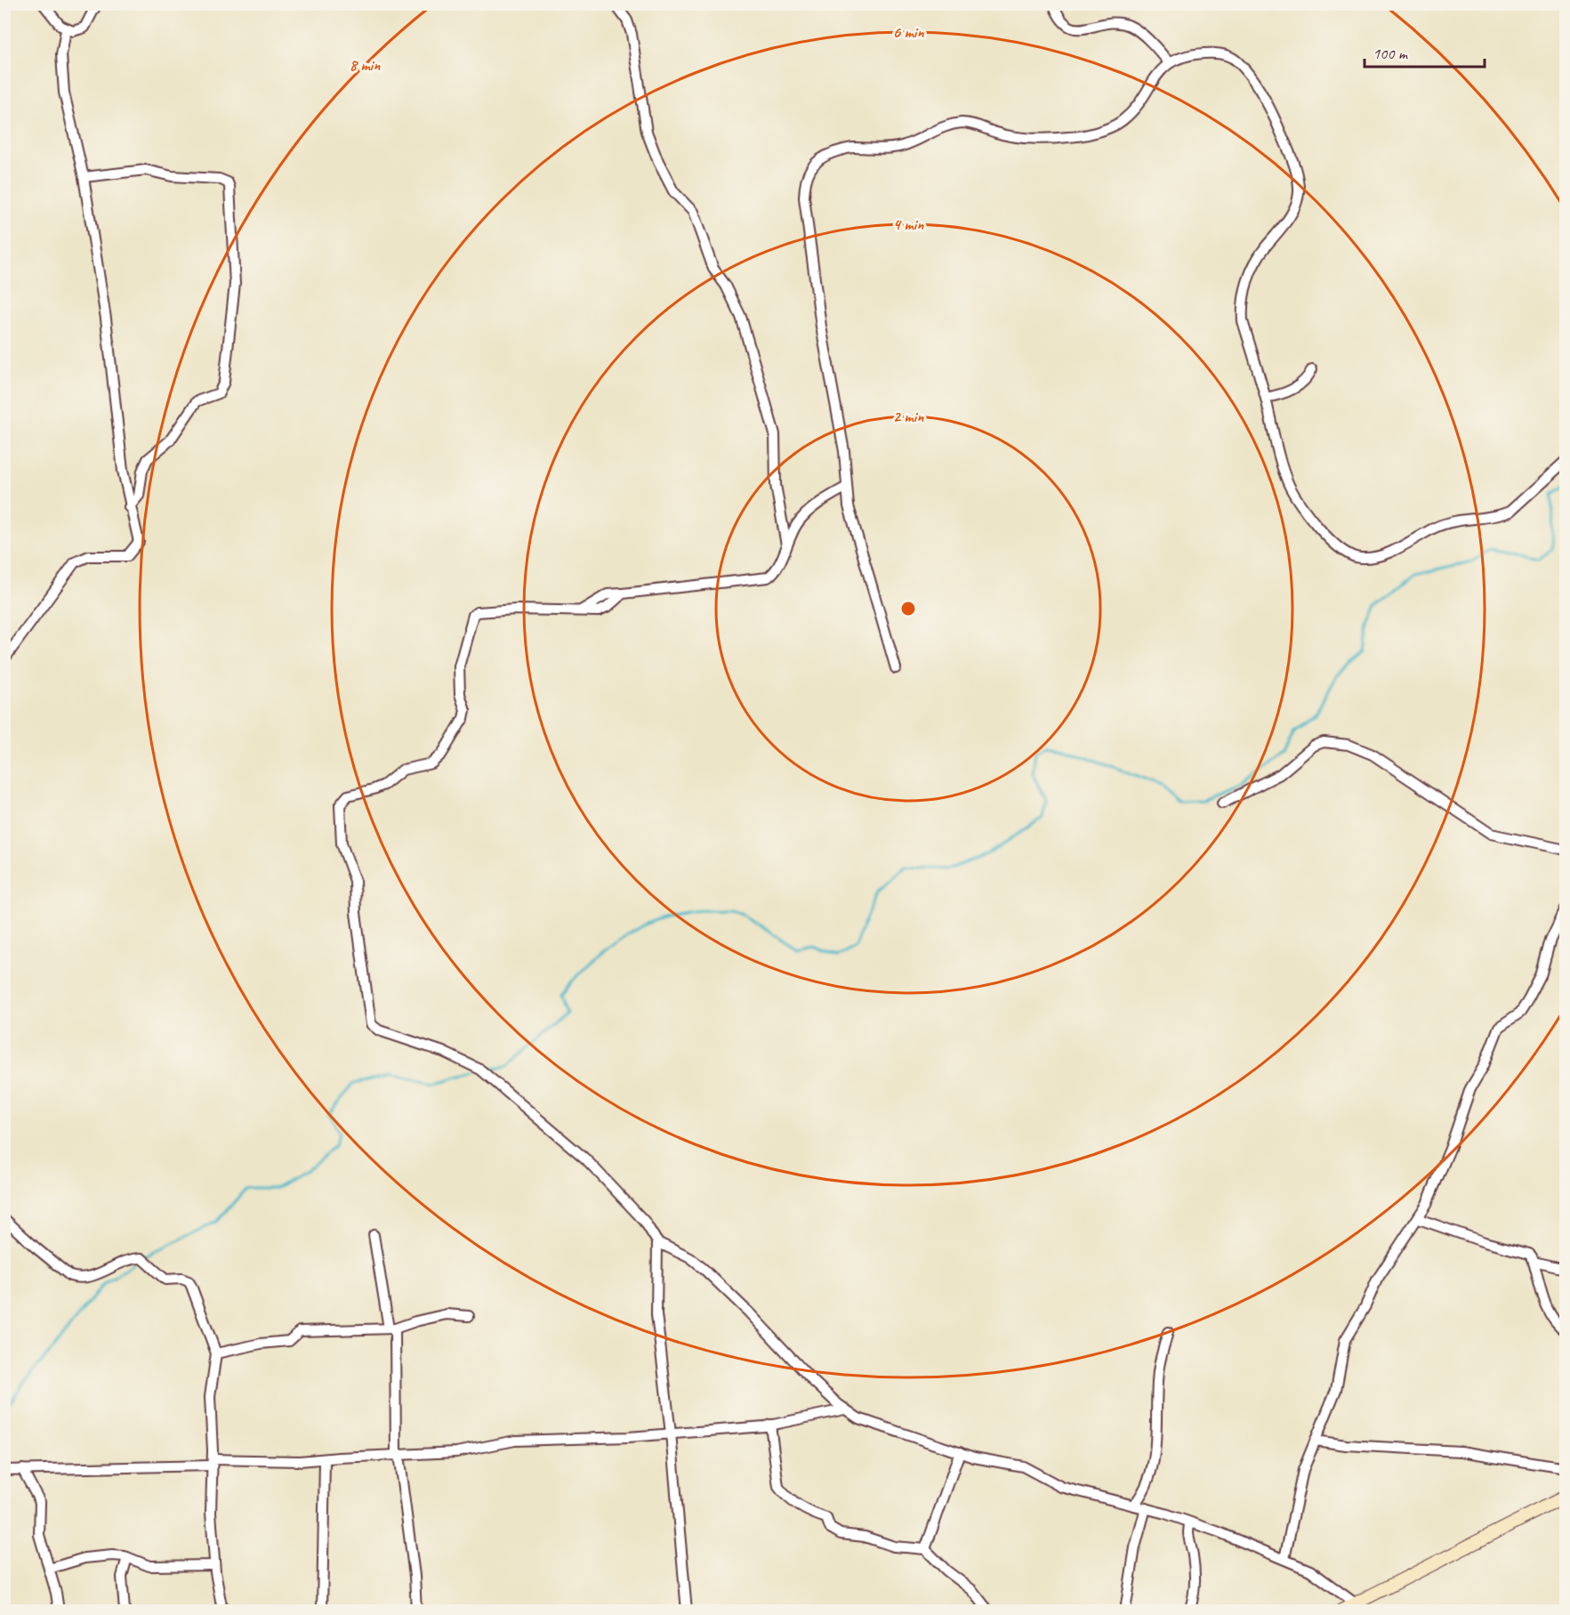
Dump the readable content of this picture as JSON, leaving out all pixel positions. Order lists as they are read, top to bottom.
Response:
{
  "scale_bar": "100 m",
  "rings": [
    "6 min",
    "8 min",
    "4 min",
    "2 min"
  ]
}
